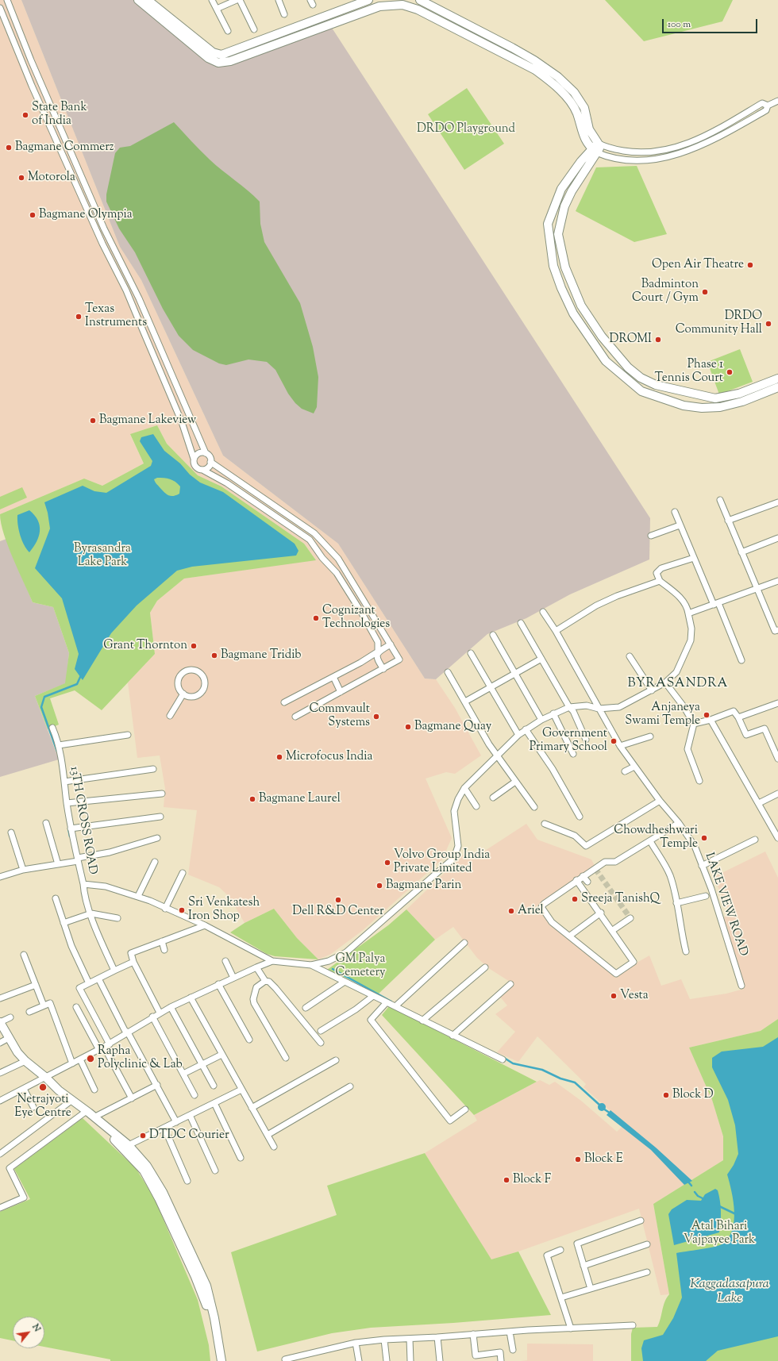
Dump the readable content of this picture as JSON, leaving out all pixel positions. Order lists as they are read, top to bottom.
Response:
{
  "streets": {
    "street": ["13TH CROSS ROAD", "LAKE VIEW ROAD"]
  },
  "districts": ["BYRASANDRA"],
  "water": ["Kaggadasapura Lake"],
  "parks": [
    "DRDO Playground",
    "Byrasandra Lake Park",
    "GM Palya Cemetery",
    "Atal Bihari Vajpayee Park"
  ],
  "places": [
    "State Bank of India",
    "Bagmane Commerz",
    "Motorola",
    "Bagmane Olympia",
    "Open Air Theatre",
    "Badminton Court / Gym",
    "Texas Instruments",
    "DRDO Community Hall",
    "DROMI",
    "Phase 1 Tennis Court",
    "Bagmane Lakeview",
    "Cognizant Technologies",
    "Grant Thornton",
    "Bagmane Tridib",
    "Anjaneya Swami Temple",
    "Commvault Systems",
    "Bagmane Quay",
    "Government Primary School",
    "Microfocus India",
    "Bagmane Laurel",
    "Chowdheshwari Temple",
    "Volvo Group India Private Limited",
    "Bagmane Parin",
    "Sreeja TanishQ",
    "Dell R&D Center",
    "Sri Venkatesh Iron Shop",
    "Ariel",
    "Vesta",
    "Rapha Polyclinic & Lab",
    "Netrajyoti Eye Centre",
    "Block D",
    "DTDC Courier",
    "Block E",
    "Block F"
  ],
  "scale_bar": "100 m",
  "north": "top right"
}
